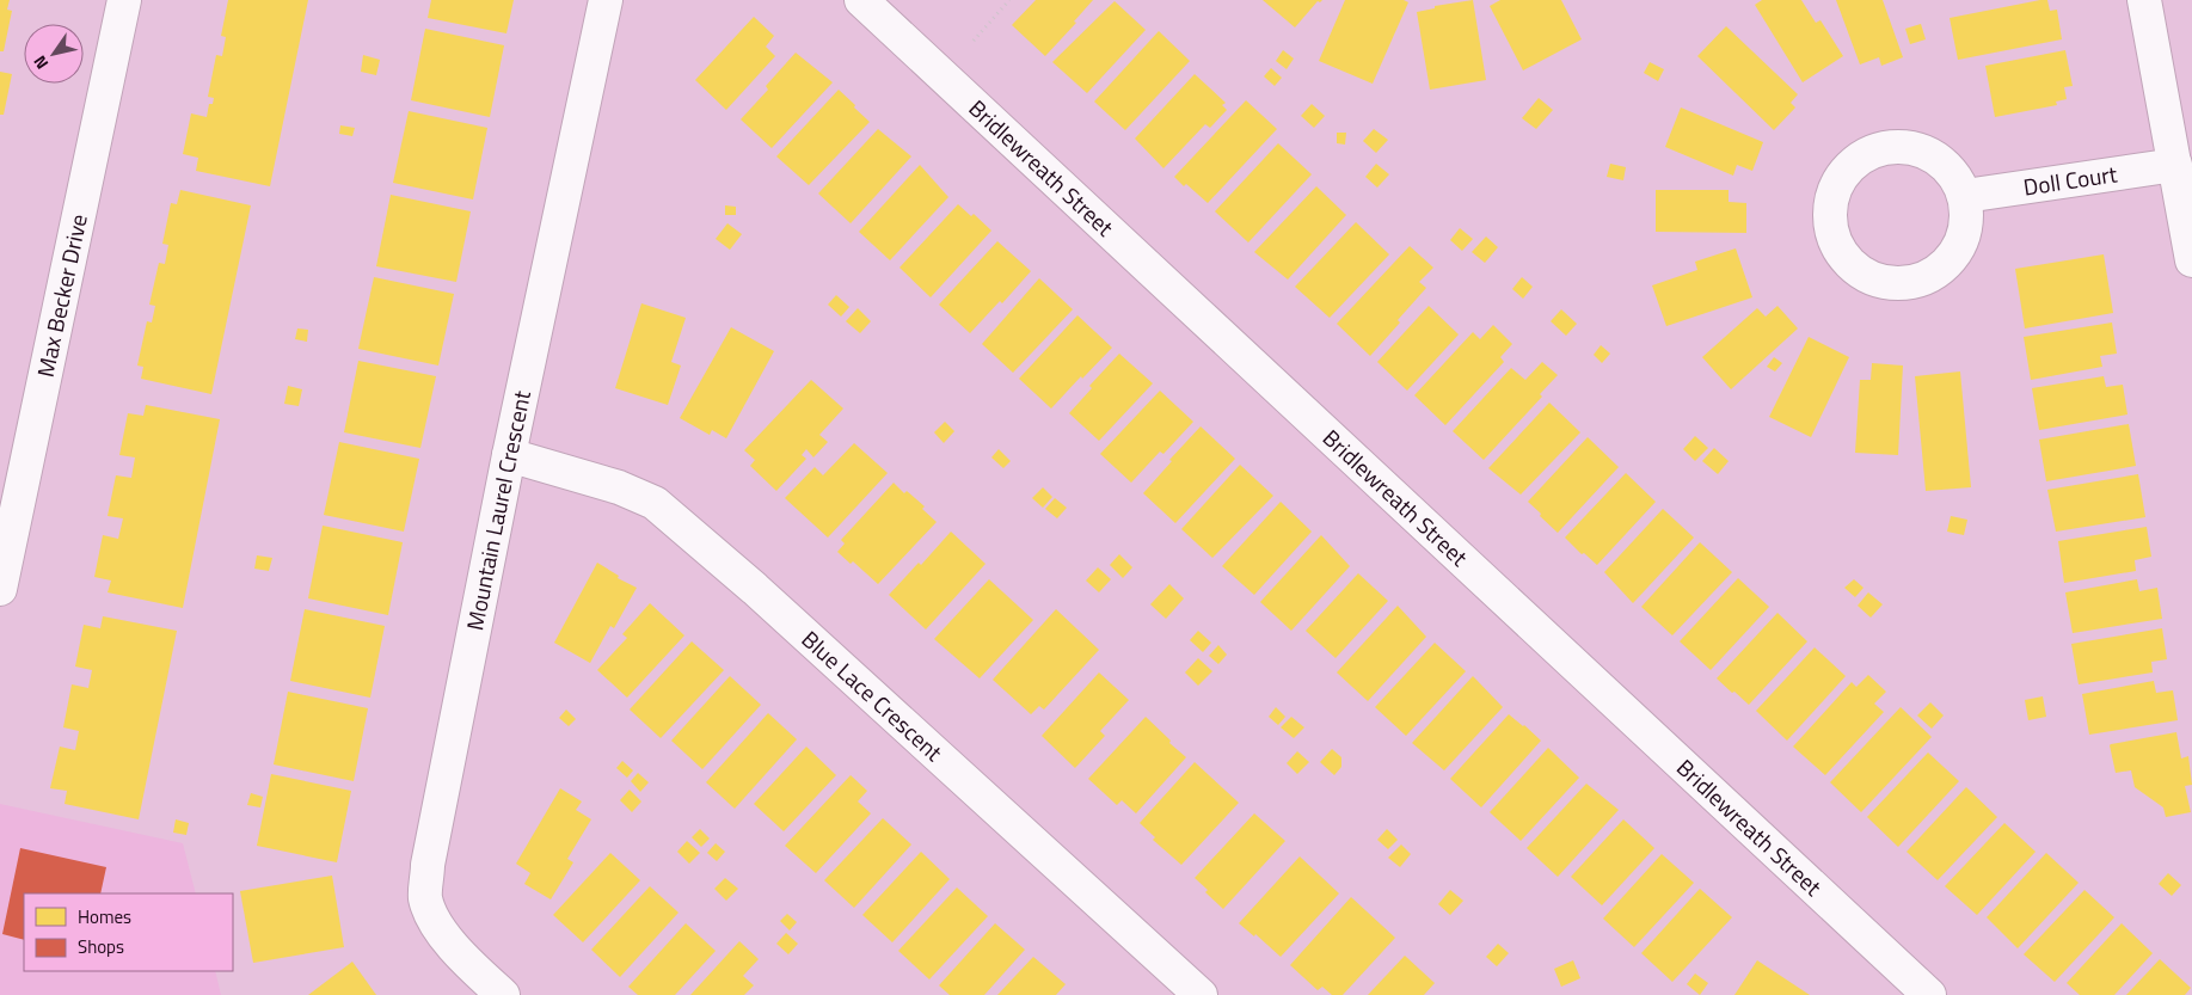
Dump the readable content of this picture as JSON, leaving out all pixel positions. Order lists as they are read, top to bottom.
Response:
{
  "streets": {
    "street": [
      "Bridlewreath Street",
      "Doll Court",
      "Max Becker Drive",
      "Mountain Laurel Crescent",
      "Blue Lace Crescent"
    ]
  },
  "crossings": [
    ["Mountain Laurel Crescent", "Blue Lace Crescent"]
  ],
  "legend": ["Homes", "Shops"],
  "north": "bottom left"
}
